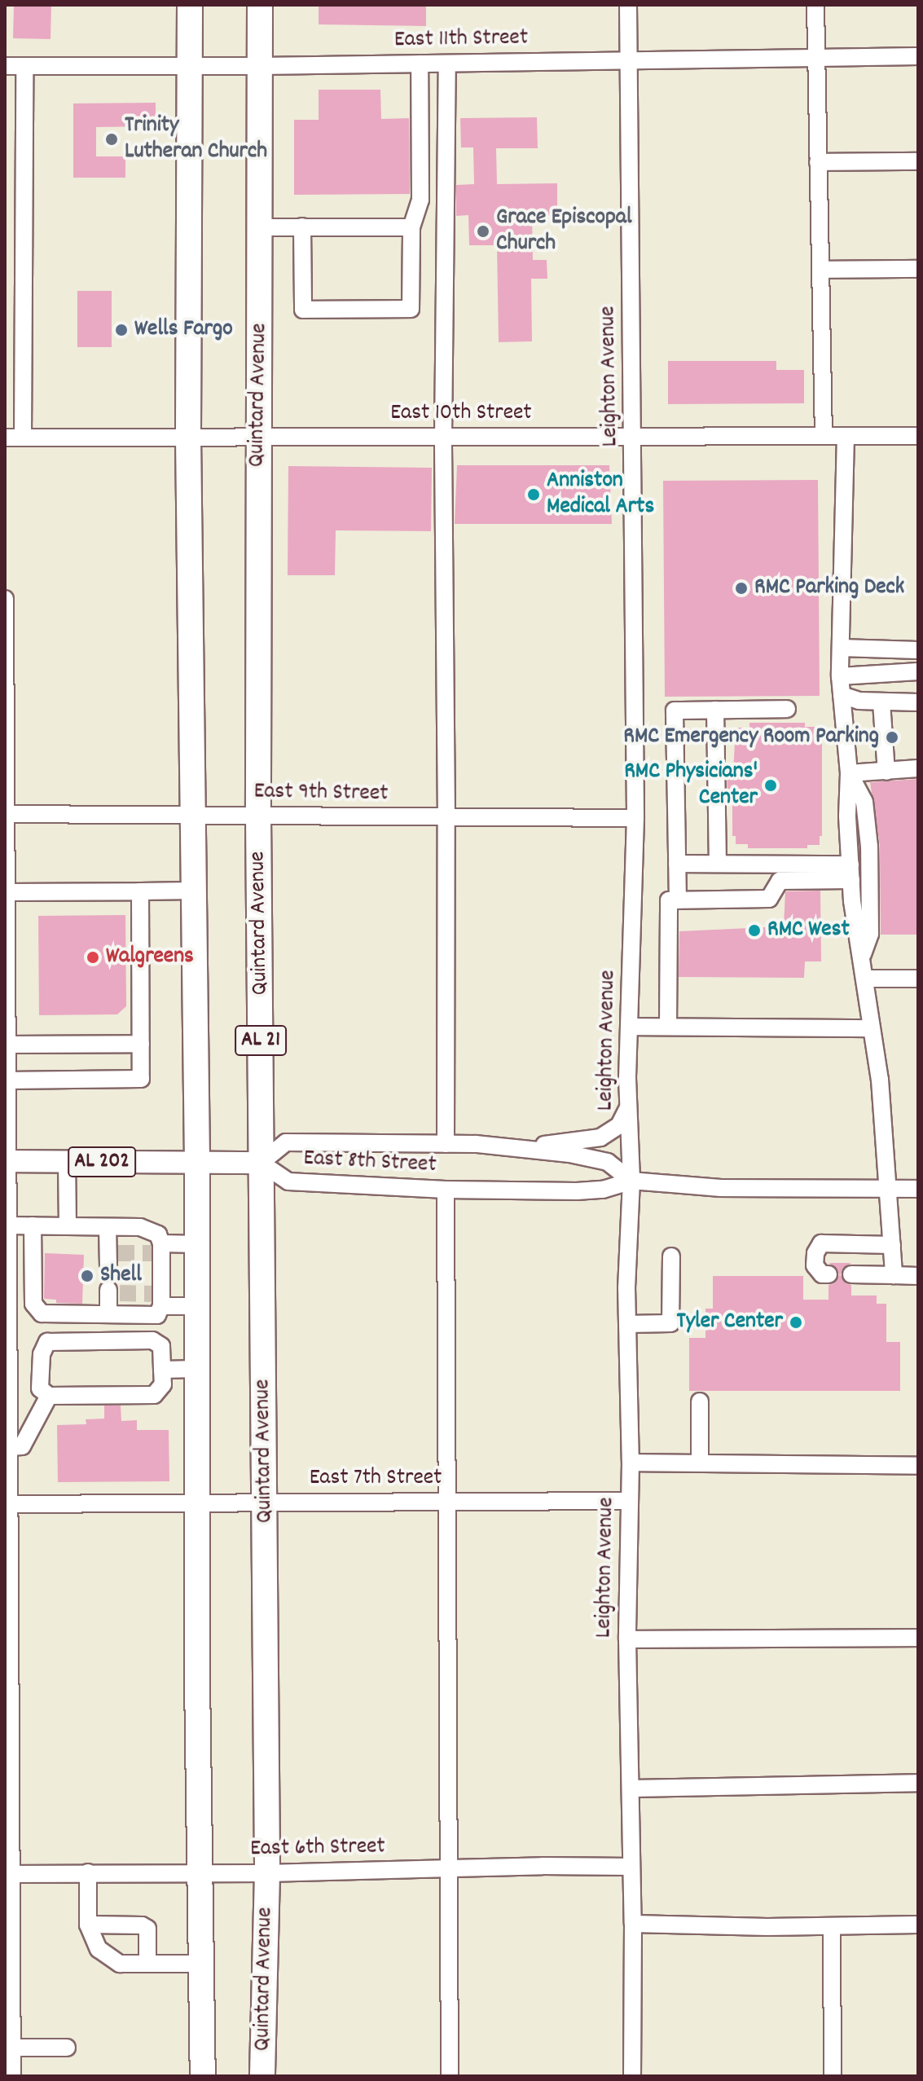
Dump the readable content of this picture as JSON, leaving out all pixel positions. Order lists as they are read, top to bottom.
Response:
{
  "streets": {
    "highway": ["Quintard Avenue", "AL 21"],
    "main road": ["AL 202"],
    "street": [
      "East 11th Street",
      "Leighton Avenue",
      "East 10th Street",
      "East 9th Street",
      "East 8th Street",
      "East 7th Street",
      "East 6th Street"
    ]
  },
  "crossings": [
    ["East 11th Street", "Leighton Avenue"],
    ["East 11th Street", "Quintard Avenue"],
    ["Leighton Avenue", "East 10th Street"],
    ["Leighton Avenue", "East 9th Street"],
    ["Leighton Avenue", "East 8th Street"],
    ["Leighton Avenue", "East 7th Street"],
    ["Leighton Avenue", "East 6th Street"],
    ["Quintard Avenue", "East 10th Street"],
    ["Quintard Avenue", "East 9th Street"],
    ["Quintard Avenue", "AL 202"],
    ["Quintard Avenue", "East 8th Street"],
    ["Quintard Avenue", "East 7th Street"],
    ["Quintard Avenue", "East 6th Street"],
    ["AL 202", "East 8th Street"]
  ],
  "places": [
    "Trinity Lutheran Church",
    "Grace Episcopal Church",
    "Wells Fargo",
    "Anniston Medical Arts",
    "RMC Parking Deck",
    "RMC Emergency Room Parking",
    "RMC Physicians' Center",
    "RMC West",
    "Walgreens",
    "Shell",
    "Tyler Center"
  ]
}
